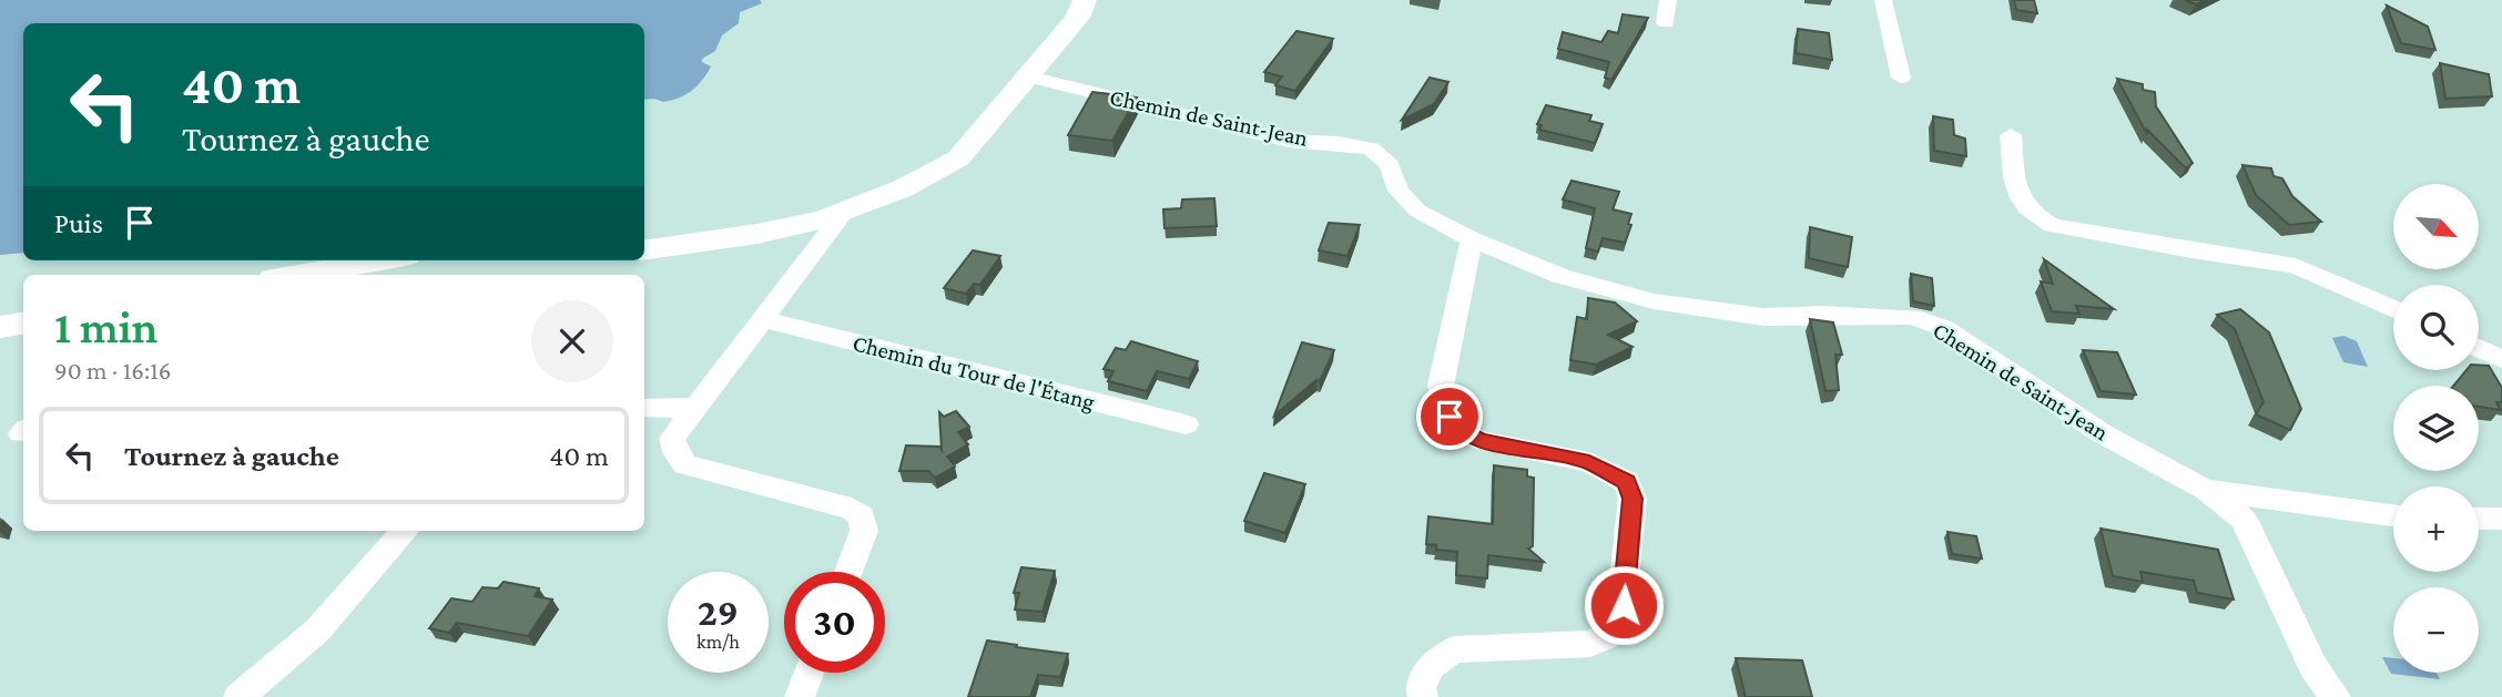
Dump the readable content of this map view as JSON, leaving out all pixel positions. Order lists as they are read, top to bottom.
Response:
{
  "streets": {
    "street": ["Chemin de Saint-Jean", "Chemin du Tour de l'Étang"]
  },
  "north": "bottom right",
  "page": {
    "turn": ["40 m", "Tournez à gauche"],
    "map_buttons": ["+", "−"],
    "then": "Puis",
    "heading": ["1 min", "90 m · 16:16"],
    "list": [
      {
        "name": "Tournez à gauche",
        "value": "40 m"
      }
    ],
    "speed": "29 km/h",
    "limit": "30"
  }
}
